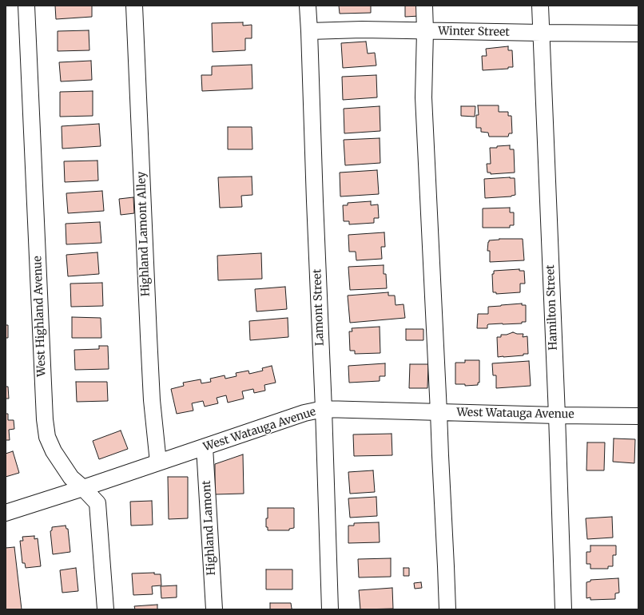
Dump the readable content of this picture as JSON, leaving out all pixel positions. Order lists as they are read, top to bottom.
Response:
{
  "streets": {
    "street": [
      "Winter Street",
      "Highland Lamont Alley",
      "Lamont Street",
      "Hamilton Street",
      "West Highland Avenue",
      "West Watauga Avenue",
      "Highland Lamont"
    ]
  },
  "crossings": [
    ["Winter Street", "Lamont Street"],
    ["Winter Street", "Hamilton Street"],
    ["Highland Lamont Alley", "West Watauga Avenue"],
    ["Lamont Street", "West Watauga Avenue"],
    ["Hamilton Street", "West Watauga Avenue"],
    ["West Highland Avenue", "West Watauga Avenue"],
    ["West Watauga Avenue", "Highland Lamont"]
  ]
}
